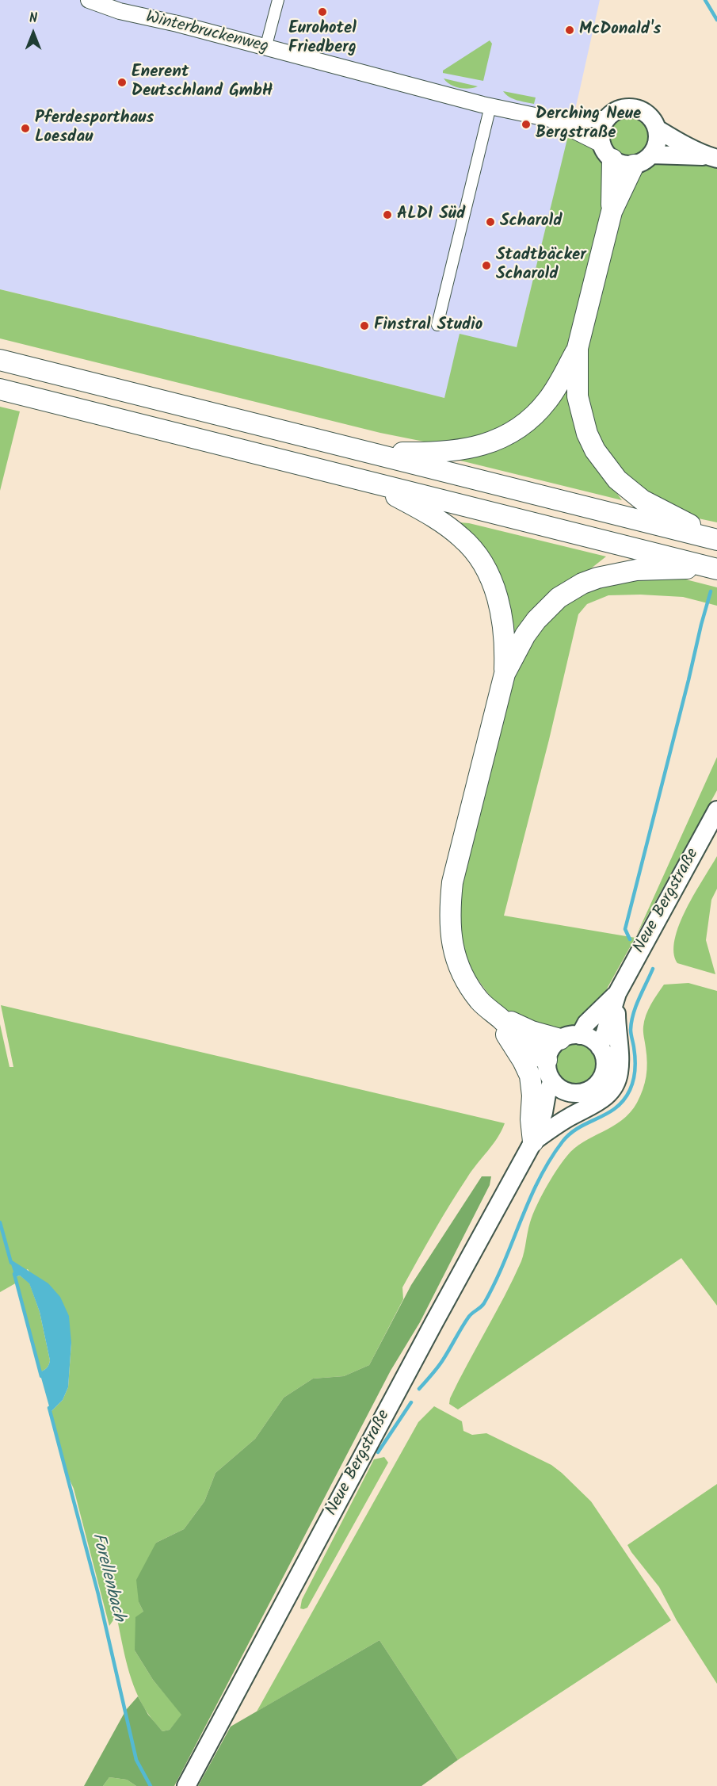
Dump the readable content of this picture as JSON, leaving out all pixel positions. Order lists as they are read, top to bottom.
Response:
{
  "streets": {
    "main road": ["Neue Bergstraße"],
    "street": ["Winterbruckenweg"]
  },
  "water": ["Forellenbach"],
  "places": [
    "Eurohotel Friedberg",
    "McDonald's",
    "Enerent Deutschland GmbH",
    "Derching Neue Bergstraße",
    "Pferdesporthaus Loesdau",
    "ALDI Süd",
    "Scharold",
    "Stadtbäcker Scharold",
    "Finstral Studio"
  ],
  "north": "top"
}
